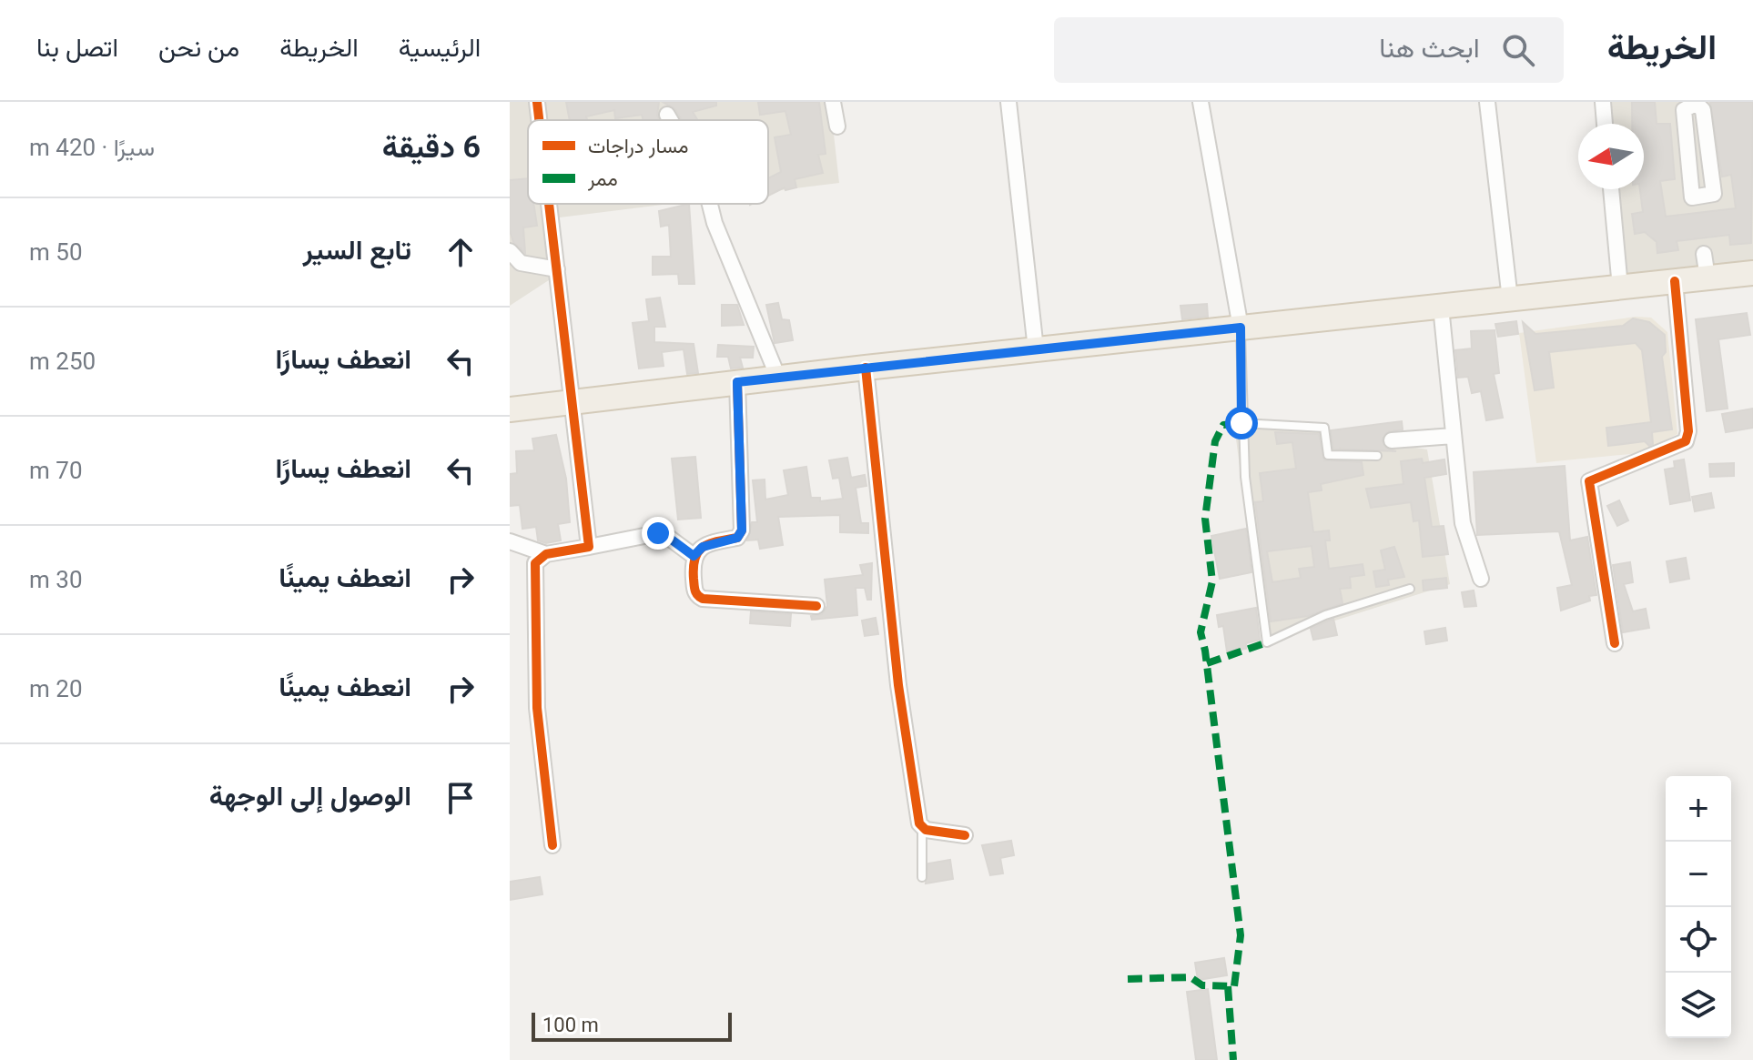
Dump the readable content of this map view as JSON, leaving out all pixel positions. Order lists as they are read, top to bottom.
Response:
{
  "legend": ["مسار دراجات", "ممر"],
  "scale_bar": "100 m",
  "north": "left",
  "page": {
    "header": "الخريطة",
    "search": "ابحث هنا",
    "nav": [
      "الرئيسية",
      "الخريطة",
      "من نحن",
      "اتصل بنا"
    ],
    "heading": ["6 دقيقة", "سيرًا · 420 m"],
    "list": [
      ["تابع السير", "50 m"],
      ["انعطف يسارًا", "250 m"],
      ["انعطف يسارًا", "70 m"],
      ["انعطف يمينًا", "30 m"],
      ["انعطف يمينًا", "20 m"],
      "الوصول إلى الوجهة"
    ],
    "map_buttons": ["+", "−"],
    "scale": "100 m"
  }
}
